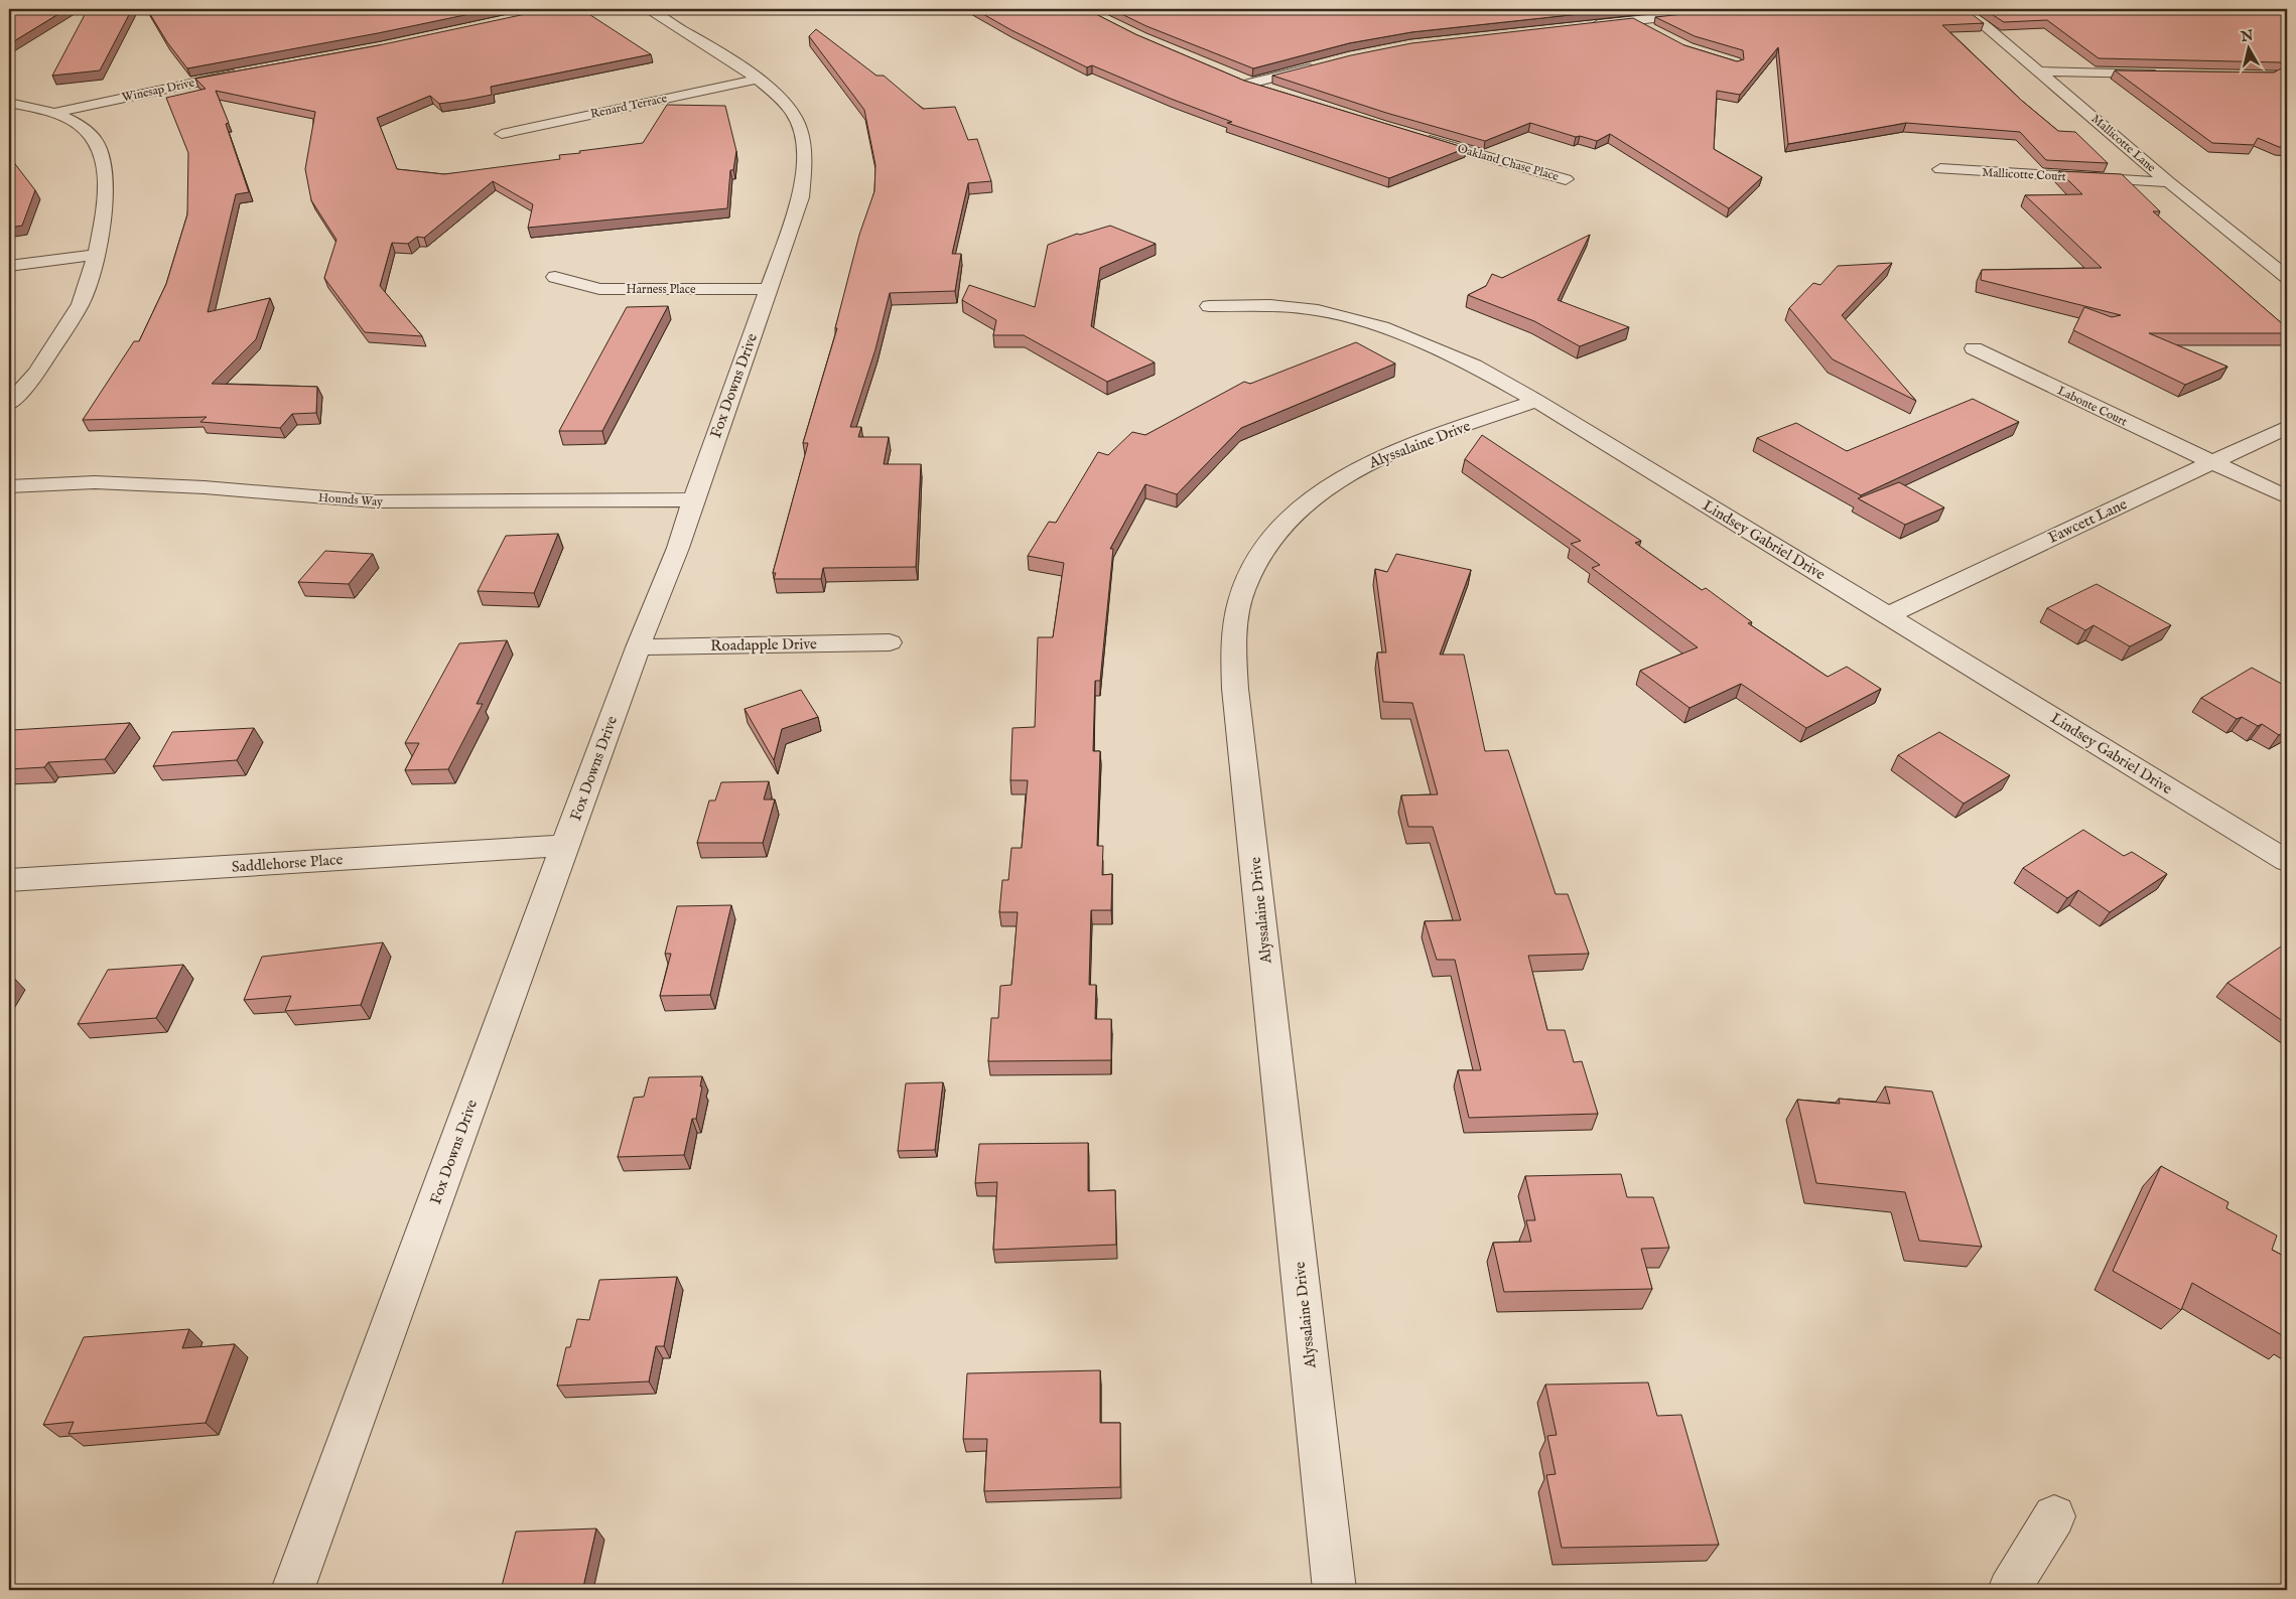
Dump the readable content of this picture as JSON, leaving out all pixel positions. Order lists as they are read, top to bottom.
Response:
{
  "streets": {
    "street": [
      "Winesap Drive",
      "Renard Terrace",
      "Mallicotte Lane",
      "Oakland Chase Place",
      "Mallicotte Court",
      "Harness Place",
      "Fox Downs Drive",
      "Labonte Court",
      "Alyssalaine Drive",
      "Hounds Way",
      "Fawcett Lane",
      "Lindsey Gabriel Drive",
      "Roadapple Drive",
      "Saddlehorse Place"
    ]
  },
  "crossings": [
    ["Renard Terrace", "Fox Downs Drive"],
    ["Mallicotte Lane", "Mallicotte Court"],
    ["Harness Place", "Fox Downs Drive"],
    ["Fox Downs Drive", "Hounds Way"],
    ["Fox Downs Drive", "Roadapple Drive"],
    ["Fox Downs Drive", "Saddlehorse Place"],
    ["Labonte Court", "Fawcett Lane"],
    ["Alyssalaine Drive", "Lindsey Gabriel Drive"],
    ["Fawcett Lane", "Lindsey Gabriel Drive"]
  ],
  "north": "top"
}
